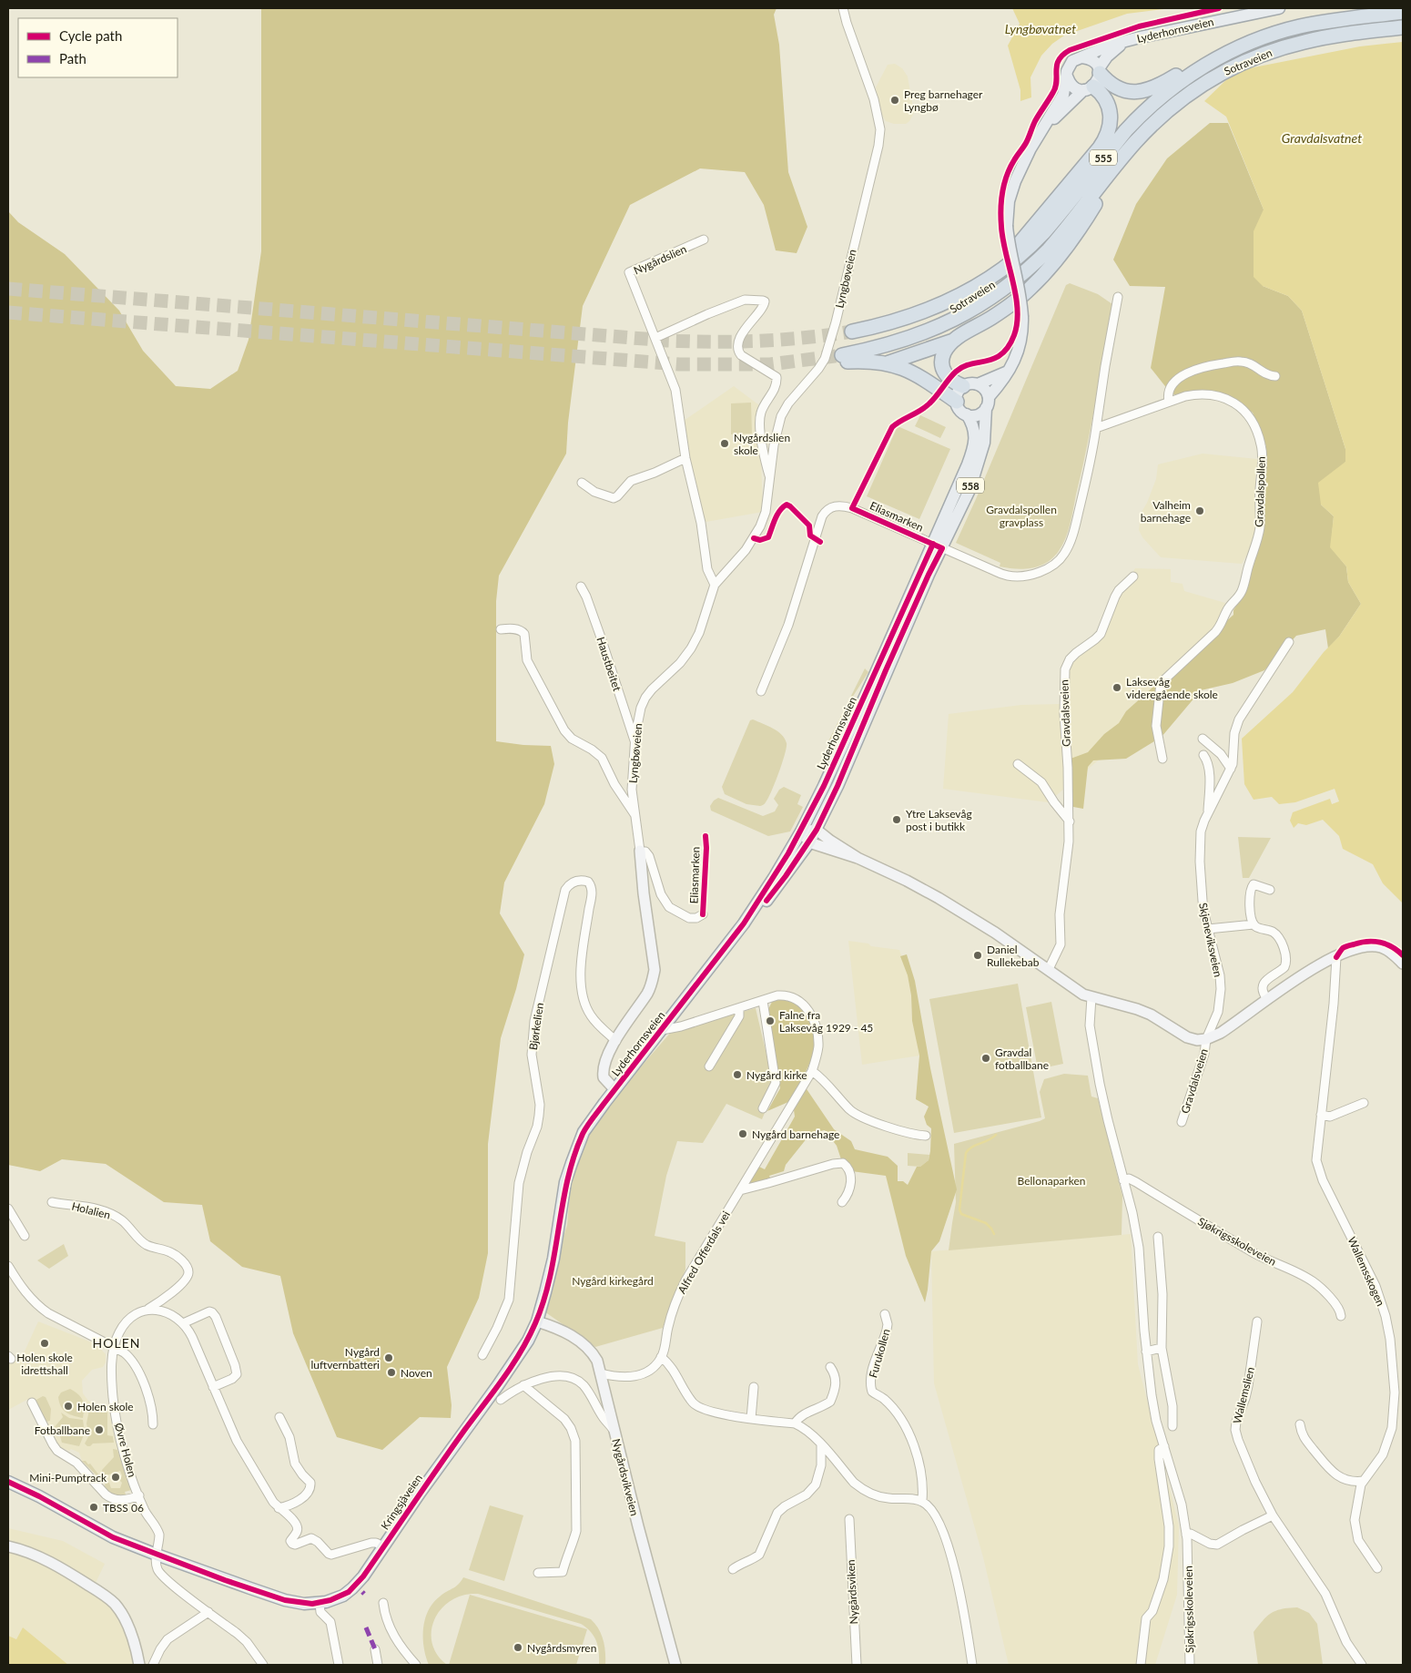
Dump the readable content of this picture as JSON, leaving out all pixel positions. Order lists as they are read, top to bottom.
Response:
{
  "streets": {
    "highway": ["Sotraveien", "555"],
    "main road": ["Lyderhornsveien", "558", "Kringsjåveien"],
    "street": [
      "Nygårdslien",
      "Lyngbøveien",
      "Gravdalspollen",
      "Eliasmarken",
      "Haustbeitet",
      "Gravdalsveien",
      "Skjeneviksveien",
      "Bjørkelien",
      "Holalien",
      "Sjøkrigsskoleveien",
      "Alfred Offerdals vei",
      "Wallemsskogen",
      "Furukollen",
      "Wallemslien",
      "Øvre Holen",
      "Nygårdsvikveien",
      "Nygårdsviken"
    ]
  },
  "crossings": [
    ["Lyderhornsveien", "555"],
    ["Lyderhornsveien", "Lyngbøveien"],
    ["Lyderhornsveien", "558"],
    ["Lyderhornsveien", "Eliasmarken"],
    ["Lyderhornsveien", "Gravdalsveien"],
    ["Lyderhornsveien", "Alfred Offerdals vei"],
    ["Lyderhornsveien", "Kringsjåveien"],
    ["Sotraveien", "555"],
    ["555", "558"],
    ["Nygårdslien", "Lyngbøveien"],
    ["Lyngbøveien", "Haustbeitet"],
    ["Lyngbøveien", "Bjørkelien"],
    ["Lyngbøveien", "Kringsjåveien"],
    ["Gravdalsveien", "Skjeneviksveien"],
    ["Gravdalsveien", "Sjøkrigsskoleveien"],
    ["Gravdalsveien", "Wallemsskogen"],
    ["Holalien", "Øvre Holen"],
    ["Øvre Holen", "Kringsjåveien"],
    ["Nygårdsvikveien", "Kringsjåveien"]
  ],
  "districts": ["HOLEN"],
  "water": ["Lyngbøvatnet", "Gravdalsvatnet"],
  "parks": ["Gravdalspollen gravplass", "Bellonaparken", "Nygård kirkegård"],
  "places": [
    "Preg barnehager Lyngbø",
    "Nygårdslien skole",
    "Valheim barnehage",
    "Laksevåg videregående skole",
    "Ytre Laksevåg post i butikk",
    "Daniel Rullekebab",
    "Falne fra Laksevåg 1929 - 45",
    "Gravdal fotballbane",
    "Nygård kirke",
    "Nygård barnehage",
    "Holen skole idrettshall",
    "Nygård luftvernbatteri",
    "Noven",
    "Holen skole",
    "Fotballbane",
    "Mini-Pumptrack",
    "TBSS 06",
    "Nygårdsmyren"
  ],
  "legend": ["Cycle path", "Path"]
}
